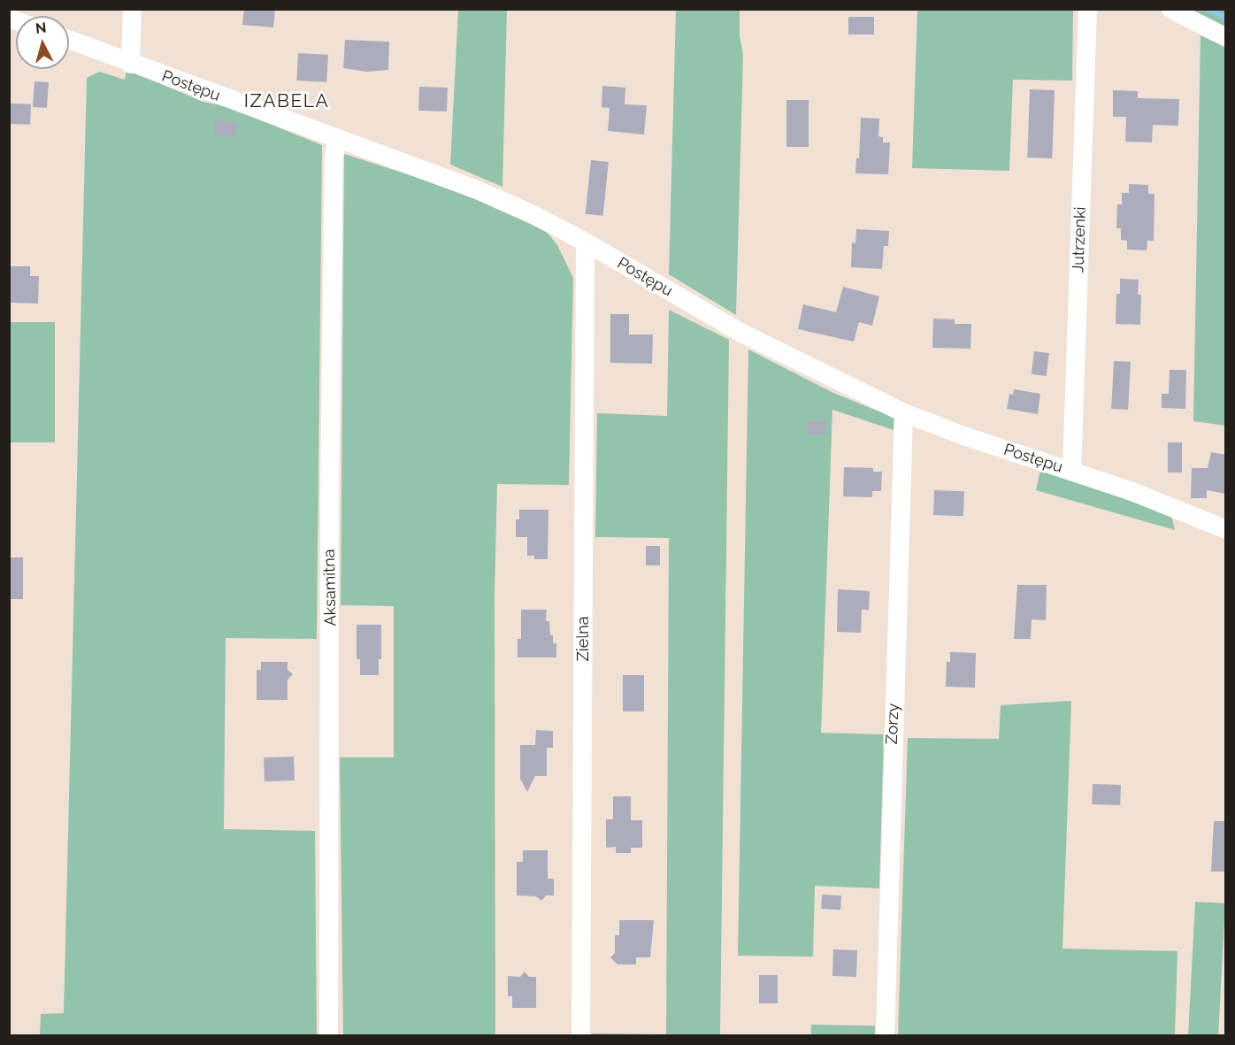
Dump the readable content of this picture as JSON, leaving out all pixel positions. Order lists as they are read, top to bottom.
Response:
{
  "streets": {
    "street": [
      "Postępu",
      "Jutrzenki",
      "Aksamitna",
      "Zielna",
      "Zorzy"
    ]
  },
  "crossings": [
    ["Postępu", "Jutrzenki"],
    ["Postępu", "Aksamitna"],
    ["Postępu", "Zielna"],
    ["Postępu", "Zorzy"]
  ],
  "districts": ["IZABELA"],
  "north": "top"
}
